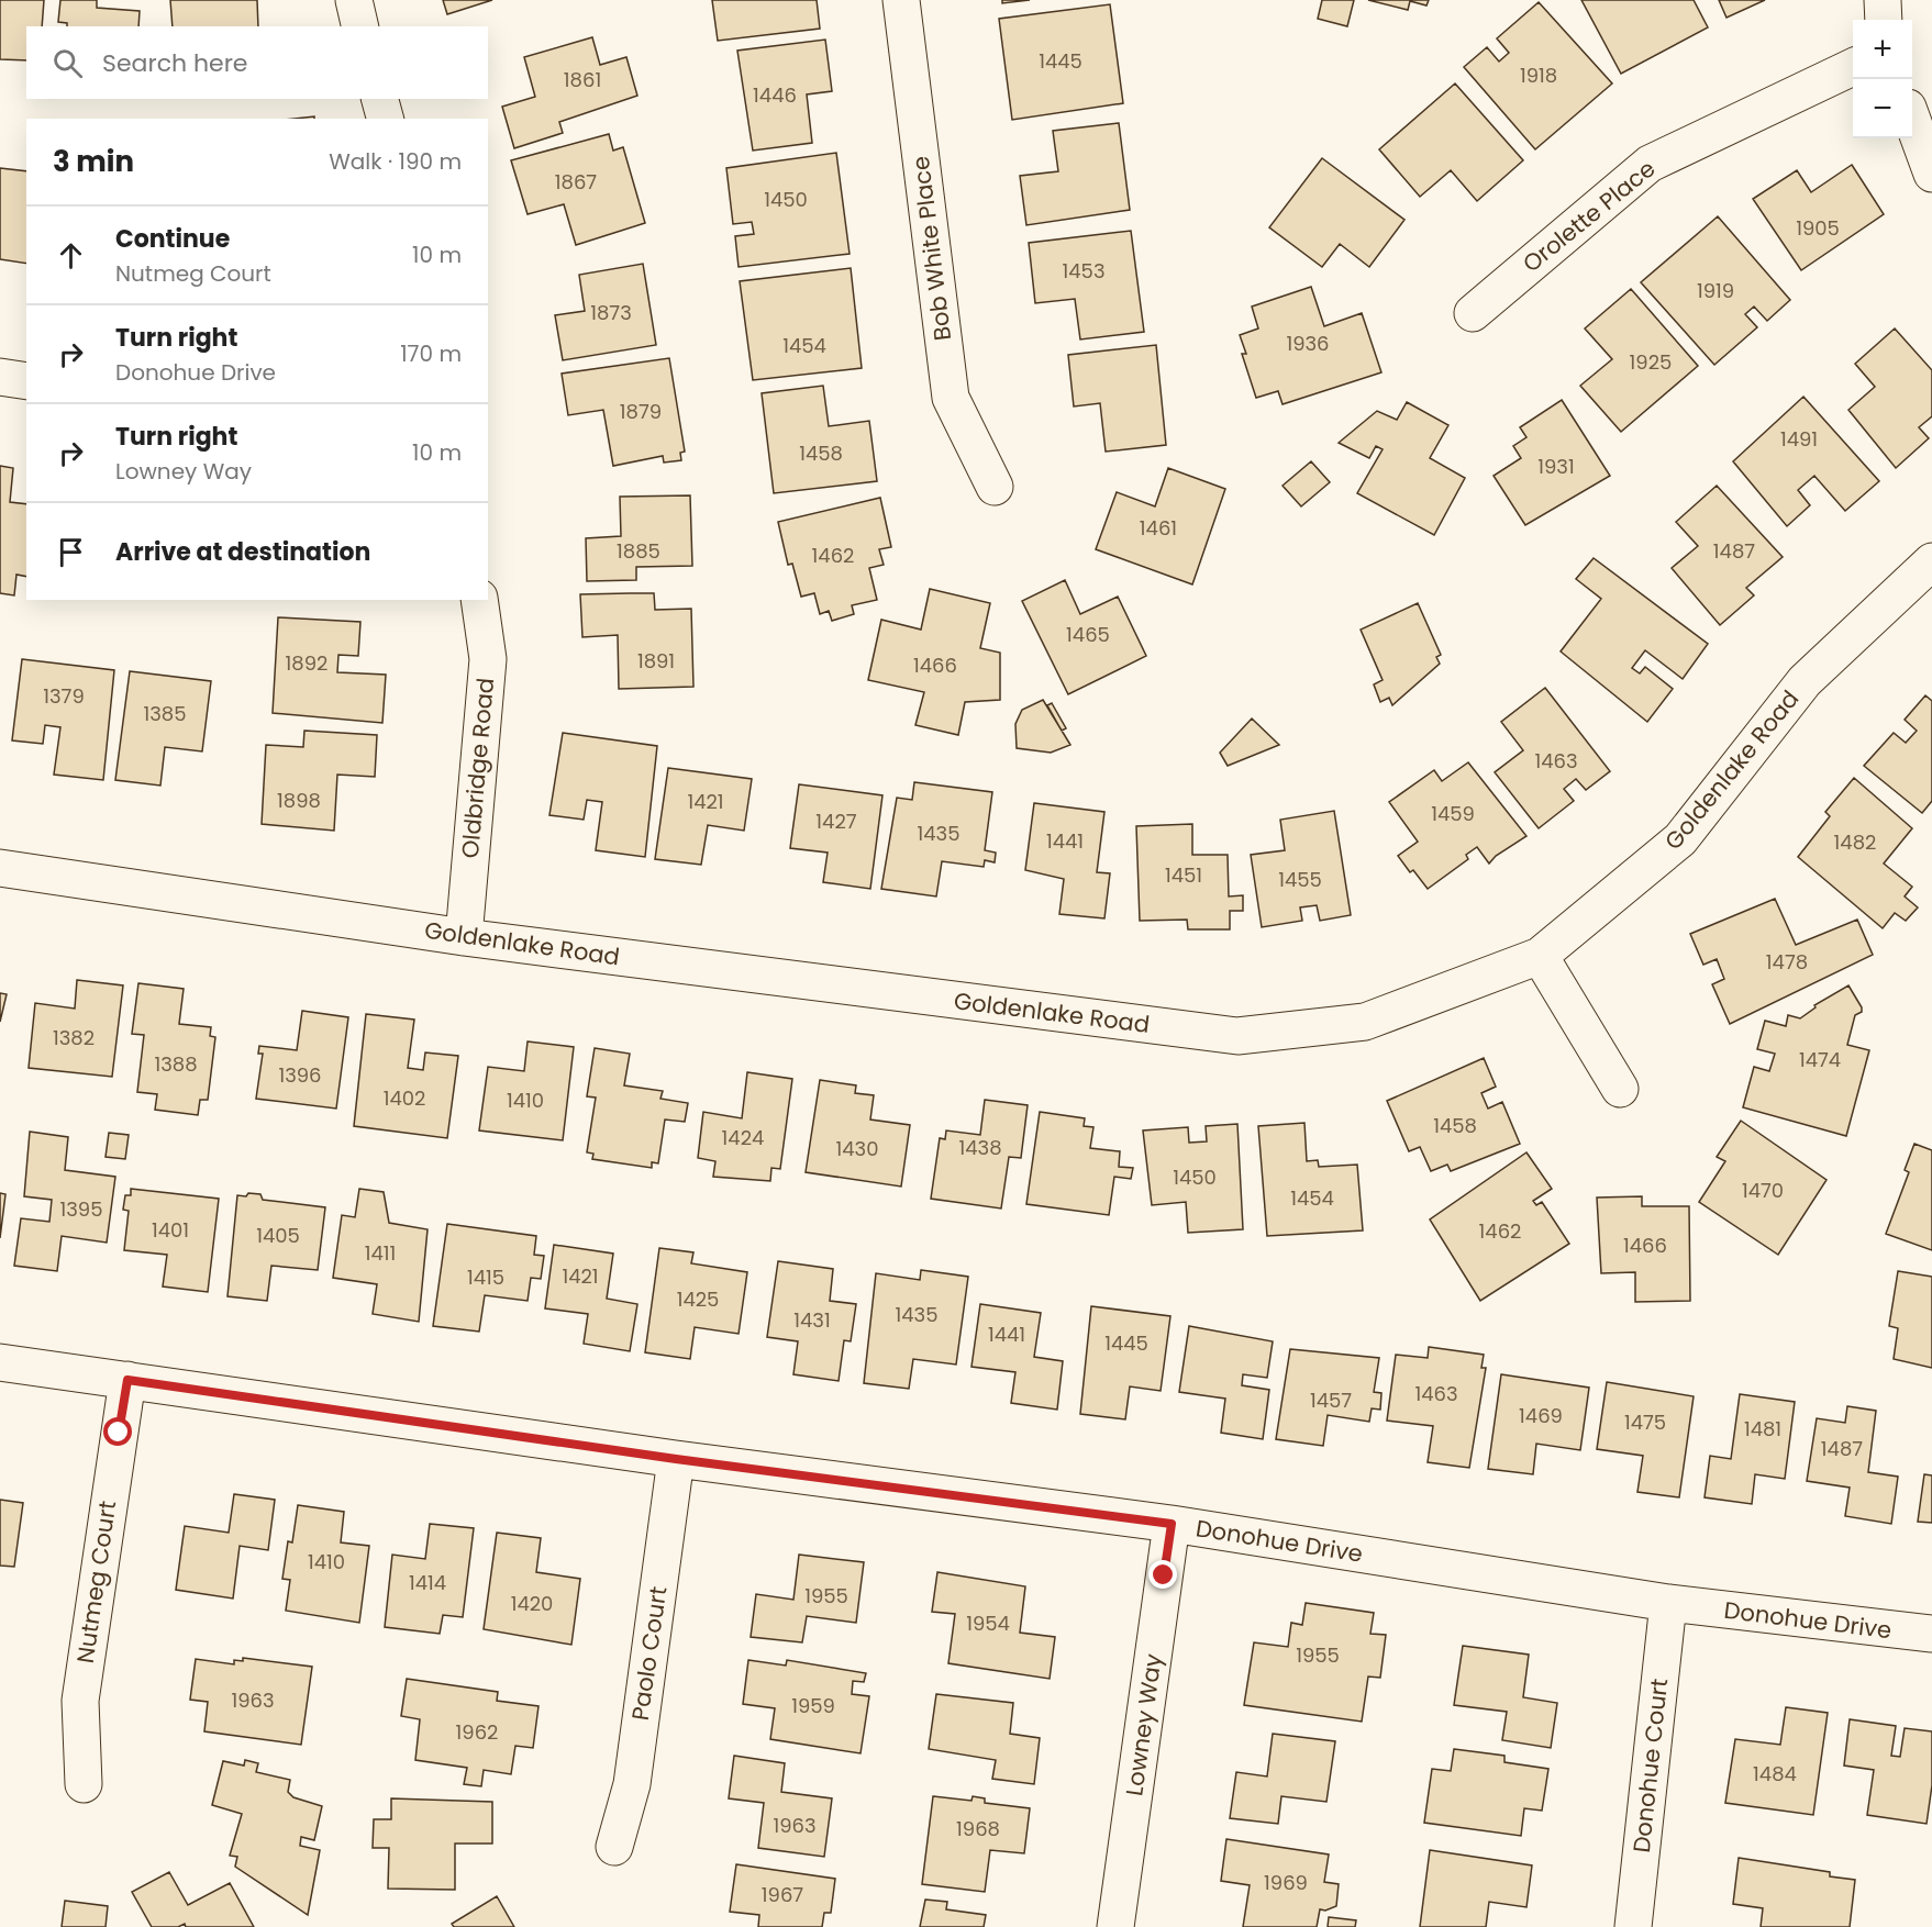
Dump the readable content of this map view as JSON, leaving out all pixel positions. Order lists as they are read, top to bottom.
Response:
{
  "streets": {
    "street": [
      "Orolette Place",
      "Bob White Place",
      "Oldbridge Road",
      "Goldenlake Road",
      "Donohue Drive",
      "Nutmeg Court",
      "Paolo Court",
      "Lowney Way",
      "Donohue Court"
    ]
  },
  "crossings": [
    ["Oldbridge Road", "Goldenlake Road"],
    ["Donohue Drive", "Nutmeg Court"],
    ["Donohue Drive", "Paolo Court"],
    ["Donohue Drive", "Lowney Way"],
    ["Donohue Drive", "Donohue Court"]
  ],
  "house_numbers": [
    "1445",
    "1918",
    "1861",
    "1446",
    "1867",
    "1450",
    "1905",
    "1453",
    "1919",
    "1873",
    "1936",
    "1454",
    "1925",
    "1879",
    "1491",
    "1458",
    "1931",
    "1461",
    "1885",
    "1487",
    "1462",
    "1465",
    "1891",
    "1892",
    "1466",
    "1379",
    "1385",
    "1463",
    "1898",
    "1421",
    "1459",
    "1427",
    "1435",
    "1441",
    "1482",
    "1451",
    "1455",
    "1478",
    "1382",
    "1474",
    "1388",
    "1396",
    "1402",
    "1410",
    "1458",
    "1424",
    "1438",
    "1430",
    "1450",
    "1470",
    "1454",
    "1395",
    "1401",
    "1462",
    "1405",
    "1466",
    "1411",
    "1421",
    "1415",
    "1425",
    "1435",
    "1431",
    "1441",
    "1445",
    "1463",
    "1457",
    "1469",
    "1475",
    "1481",
    "1487",
    "1410",
    "1414",
    "1955",
    "1420",
    "1954",
    "1955",
    "1963",
    "1959",
    "1962",
    "1484",
    "1963",
    "1968",
    "1969",
    "1967"
  ],
  "page": {
    "map_buttons": ["+", "−"],
    "search": "Search here",
    "heading": ["3 min", "Walk · 190 m"],
    "list": [
      ["Continue", "Nutmeg Court", "10 m"],
      ["Turn right", "Donohue Drive", "170 m"],
      ["Turn right", "Lowney Way", "10 m"],
      "Arrive at destination"
    ]
  }
}
